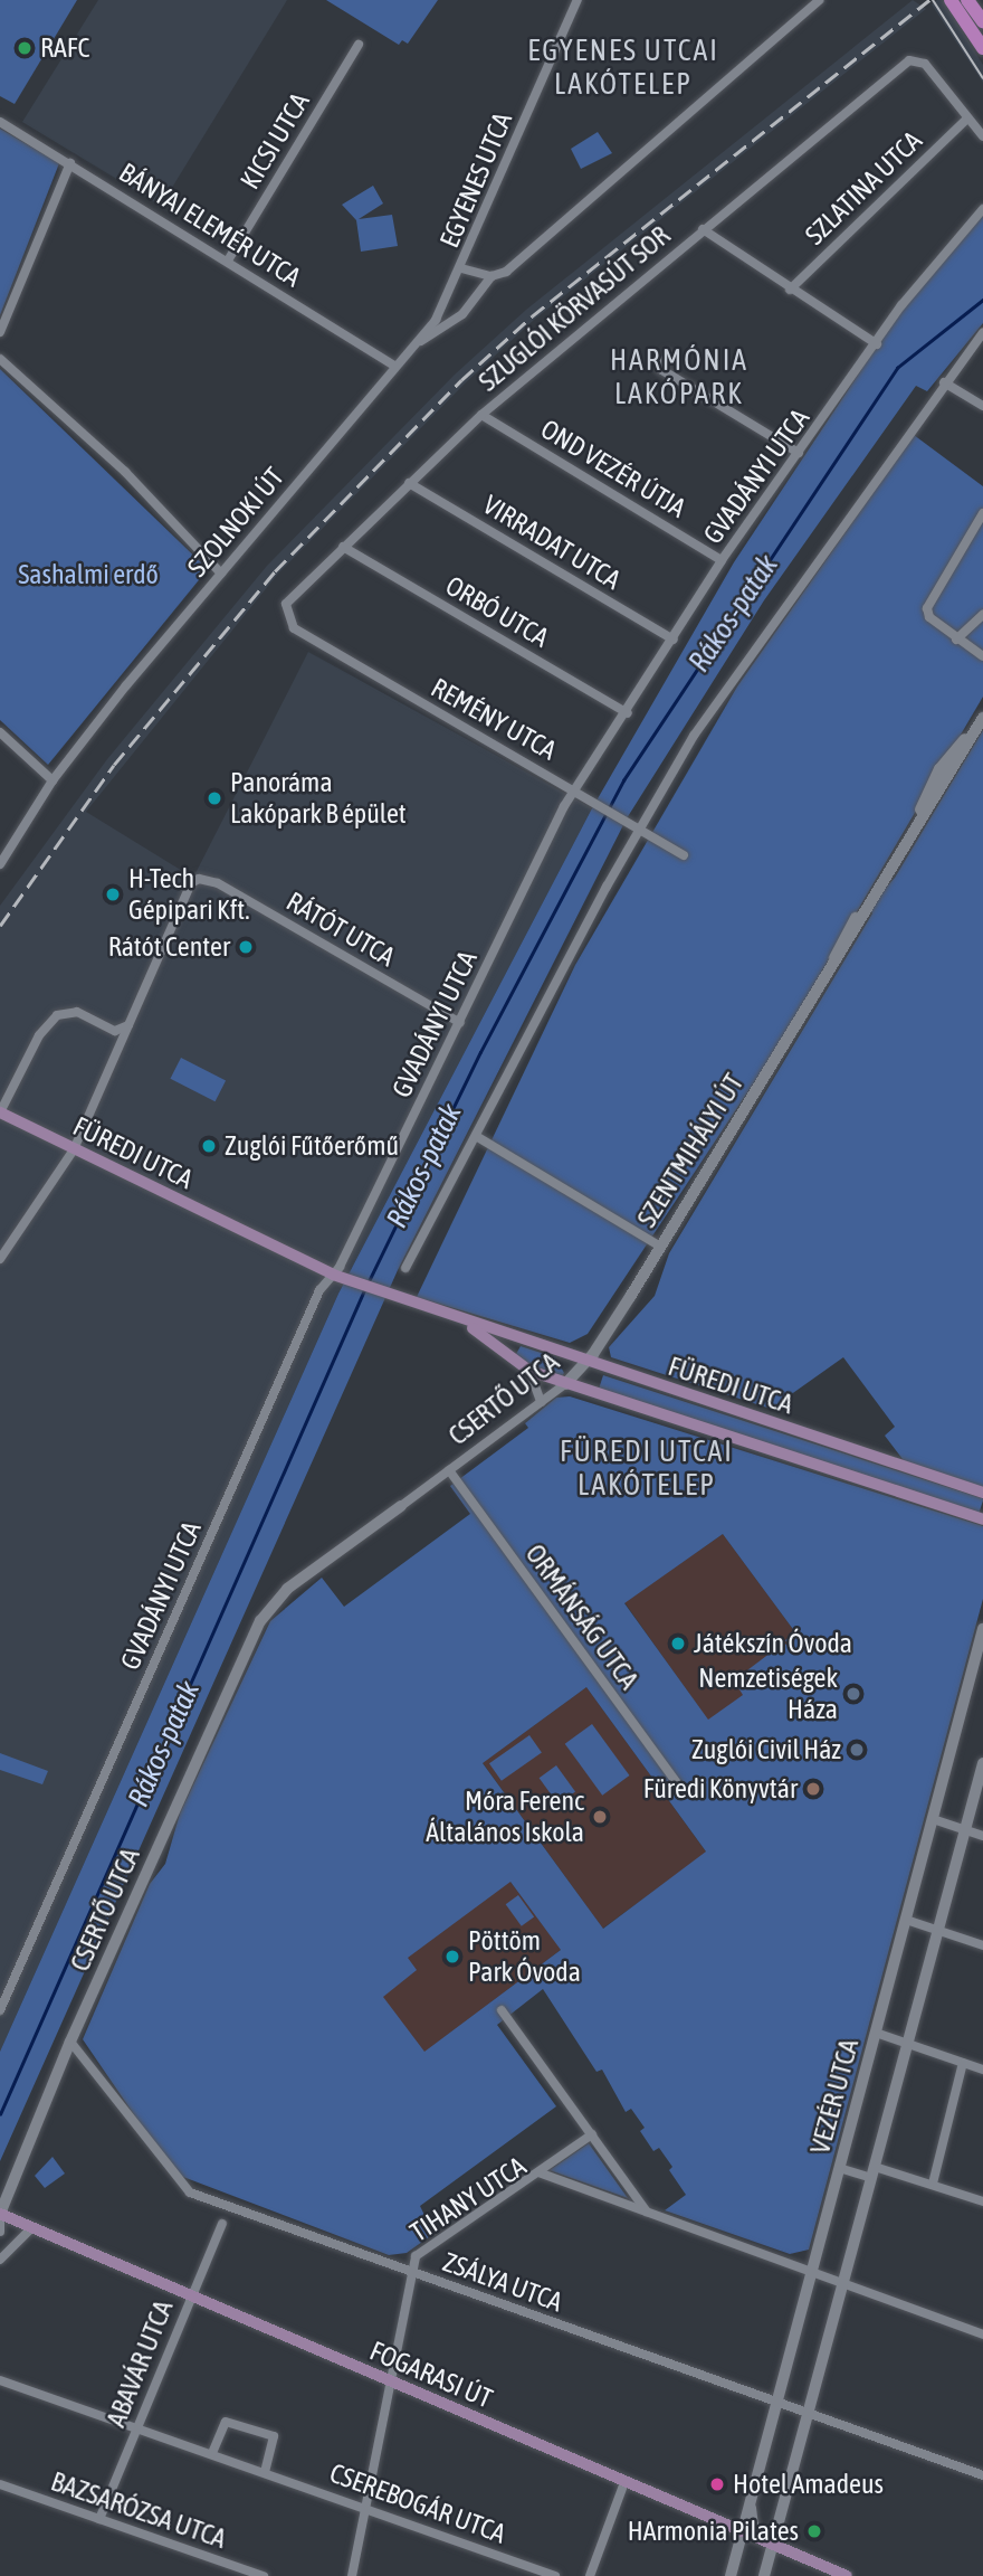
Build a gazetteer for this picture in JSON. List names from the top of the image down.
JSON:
{
  "streets": {
    "main road": ["FÜREDI UTCA", "FOGARASI ÚT"],
    "street": [
      "KICSI UTCA",
      "EGYENES UTCA",
      "SZLATINA UTCA",
      "BÁNYAI ELEMÉR UTCA",
      "SZUGLÓI KÖRVASÚT SOR",
      "OND VEZÉR ÚTJA",
      "GVADÁNYI UTCA",
      "SZOLNOKI ÚT",
      "VIRRADAT UTCA",
      "ORBÓ UTCA",
      "REMÉNY UTCA",
      "RÁTÓT UTCA",
      "SZENTMIHÁLYI ÚT",
      "CSERTŐ UTCA",
      "ORMÁNSÁG UTCA",
      "VEZÉR UTCA",
      "TIHANY UTCA",
      "ZSÁLYA UTCA",
      "ABAVÁR UTCA",
      "CSEREBOGÁR UTCA",
      "BAZSARÓZSA UTCA"
    ]
  },
  "crossings": [
    ["KICSI UTCA", "BÁNYAI ELEMÉR UTCA"],
    ["EGYENES UTCA", "BÁNYAI ELEMÉR UTCA"],
    ["EGYENES UTCA", "SZOLNOKI ÚT"],
    ["SZLATINA UTCA", "SZUGLÓI KÖRVASÚT SOR"],
    ["BÁNYAI ELEMÉR UTCA", "SZOLNOKI ÚT"],
    ["SZUGLÓI KÖRVASÚT SOR", "OND VEZÉR ÚTJA"],
    ["SZUGLÓI KÖRVASÚT SOR", "VIRRADAT UTCA"],
    ["SZUGLÓI KÖRVASÚT SOR", "ORBÓ UTCA"],
    ["SZUGLÓI KÖRVASÚT SOR", "REMÉNY UTCA"],
    ["OND VEZÉR ÚTJA", "GVADÁNYI UTCA"],
    ["GVADÁNYI UTCA", "VIRRADAT UTCA"],
    ["GVADÁNYI UTCA", "ORBÓ UTCA"],
    ["GVADÁNYI UTCA", "REMÉNY UTCA"],
    ["GVADÁNYI UTCA", "RÁTÓT UTCA"],
    ["GVADÁNYI UTCA", "FÜREDI UTCA"],
    ["SZENTMIHÁLYI ÚT", "FÜREDI UTCA"],
    ["SZENTMIHÁLYI ÚT", "CSERTŐ UTCA"],
    ["FÜREDI UTCA", "CSERTŐ UTCA"],
    ["CSERTŐ UTCA", "ORMÁNSÁG UTCA"],
    ["CSERTŐ UTCA", "ZSÁLYA UTCA"],
    ["CSERTŐ UTCA", "FOGARASI ÚT"],
    ["VEZÉR UTCA", "TIHANY UTCA"],
    ["VEZÉR UTCA", "ZSÁLYA UTCA"],
    ["VEZÉR UTCA", "FOGARASI ÚT"],
    ["TIHANY UTCA", "ZSÁLYA UTCA"],
    ["ABAVÁR UTCA", "FOGARASI ÚT"],
    ["ABAVÁR UTCA", "CSEREBOGÁR UTCA"],
    ["ABAVÁR UTCA", "BAZSARÓZSA UTCA"]
  ],
  "districts": ["EGYENES UTCAI LAKÓTELEP", "HARMÓNIA LAKÓPARK", "FÜREDI UTCAI LAKÓTELEP"],
  "water": ["Rákos-patak"],
  "parks": ["Sashalmi erdő"],
  "places": [
    "RAFC",
    "Panoráma Lakópark B épület",
    "H-Tech Gépipari Kft.",
    "Rátót Center",
    "Zuglói Fűtőerőmű",
    "Játékszín Óvoda",
    "Nemzetiségek Háza",
    "Zuglói Civil Ház",
    "Füredi Könyvtár",
    "Móra Ferenc Általános Iskola",
    "Pöttöm Park Óvoda",
    "Hotel Amadeus",
    "HArmonia Pilates"
  ]
}
